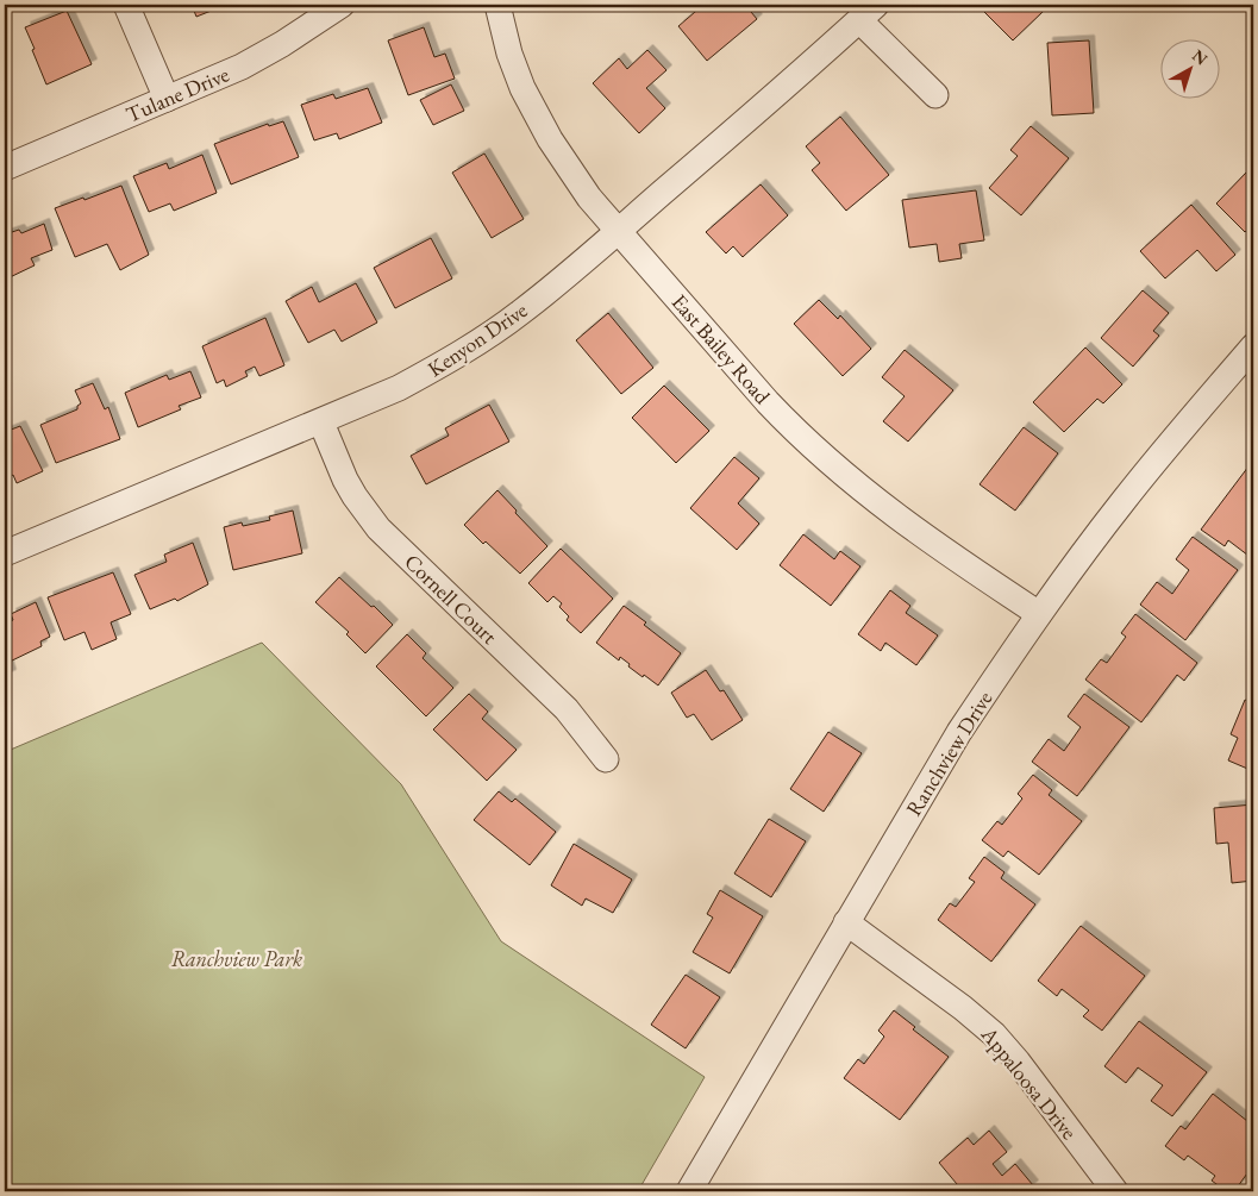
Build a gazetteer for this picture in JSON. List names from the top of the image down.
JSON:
{
  "streets": {
    "street": [
      "Tulane Drive",
      "Kenyon Drive",
      "East Bailey Road",
      "Cornell Court",
      "Ranchview Drive",
      "Appaloosa Drive"
    ]
  },
  "crossings": [
    ["Kenyon Drive", "East Bailey Road"],
    ["Kenyon Drive", "Cornell Court"],
    ["East Bailey Road", "Ranchview Drive"],
    ["Ranchview Drive", "Appaloosa Drive"]
  ],
  "parks": ["Ranchview Park"],
  "north": "top right"
}
